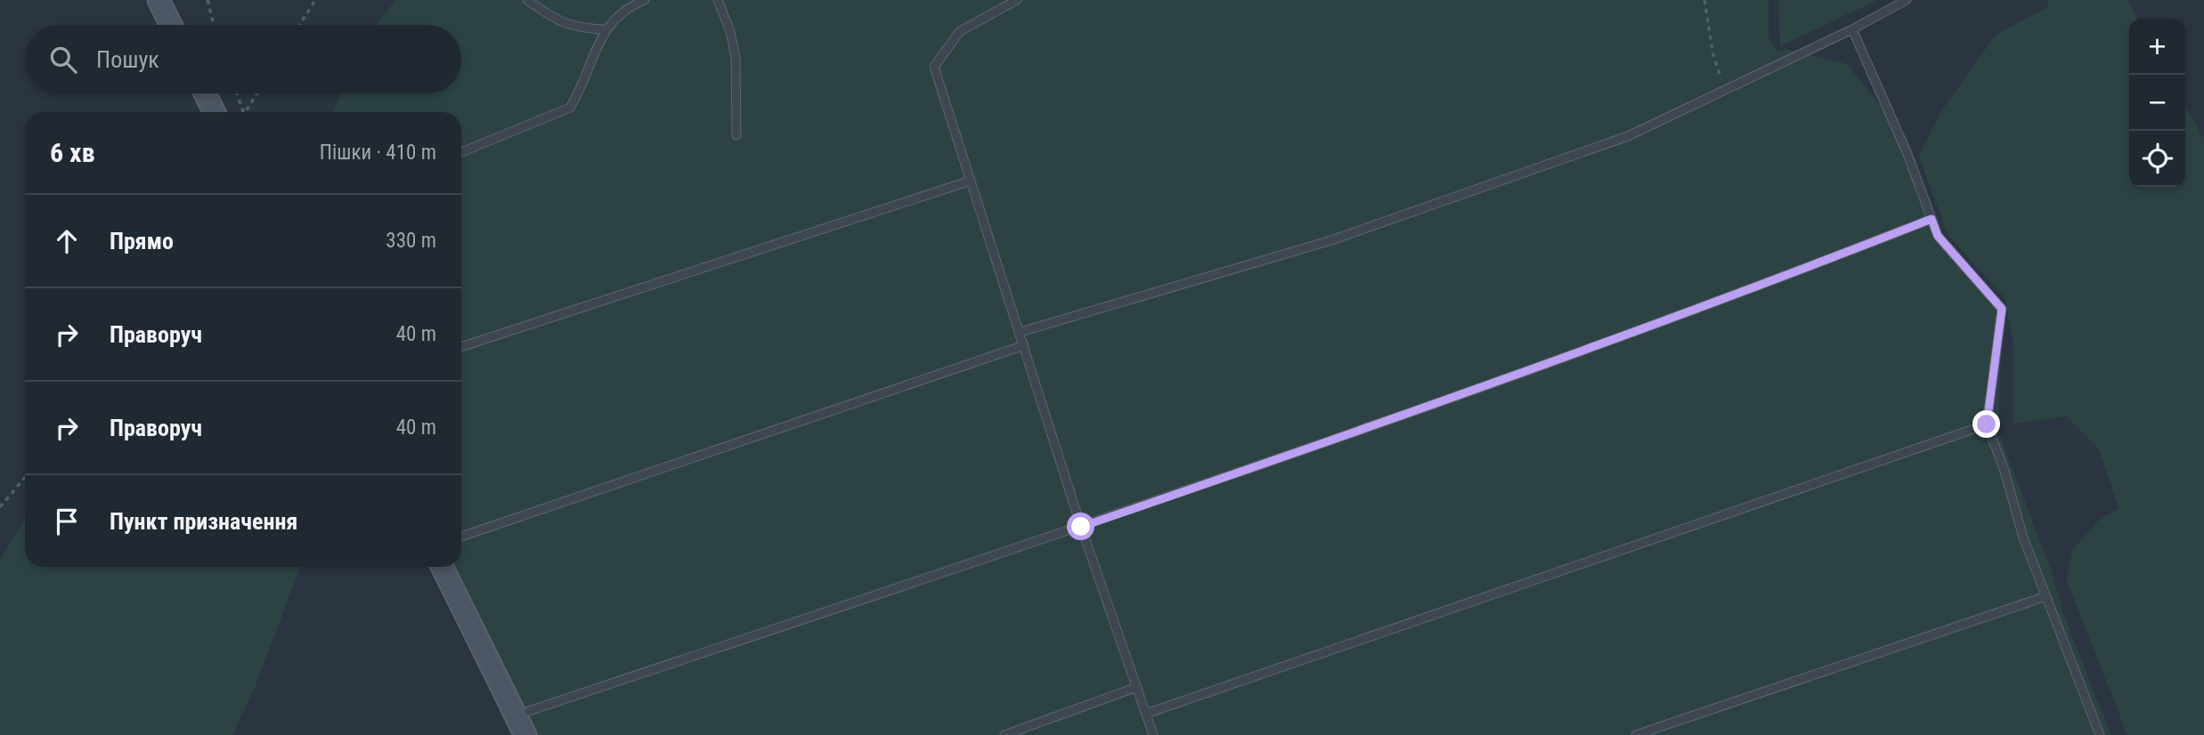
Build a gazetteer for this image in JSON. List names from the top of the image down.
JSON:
{
  "page": {
    "map_buttons": ["+", "−"],
    "search": "Пошук",
    "heading": ["6 хв", "Пішки · 410 m"],
    "list": [
      ["Прямо", "330 m"],
      ["Праворуч", "40 m"],
      ["Праворуч", "40 m"],
      "Пункт призначення"
    ]
  }
}
